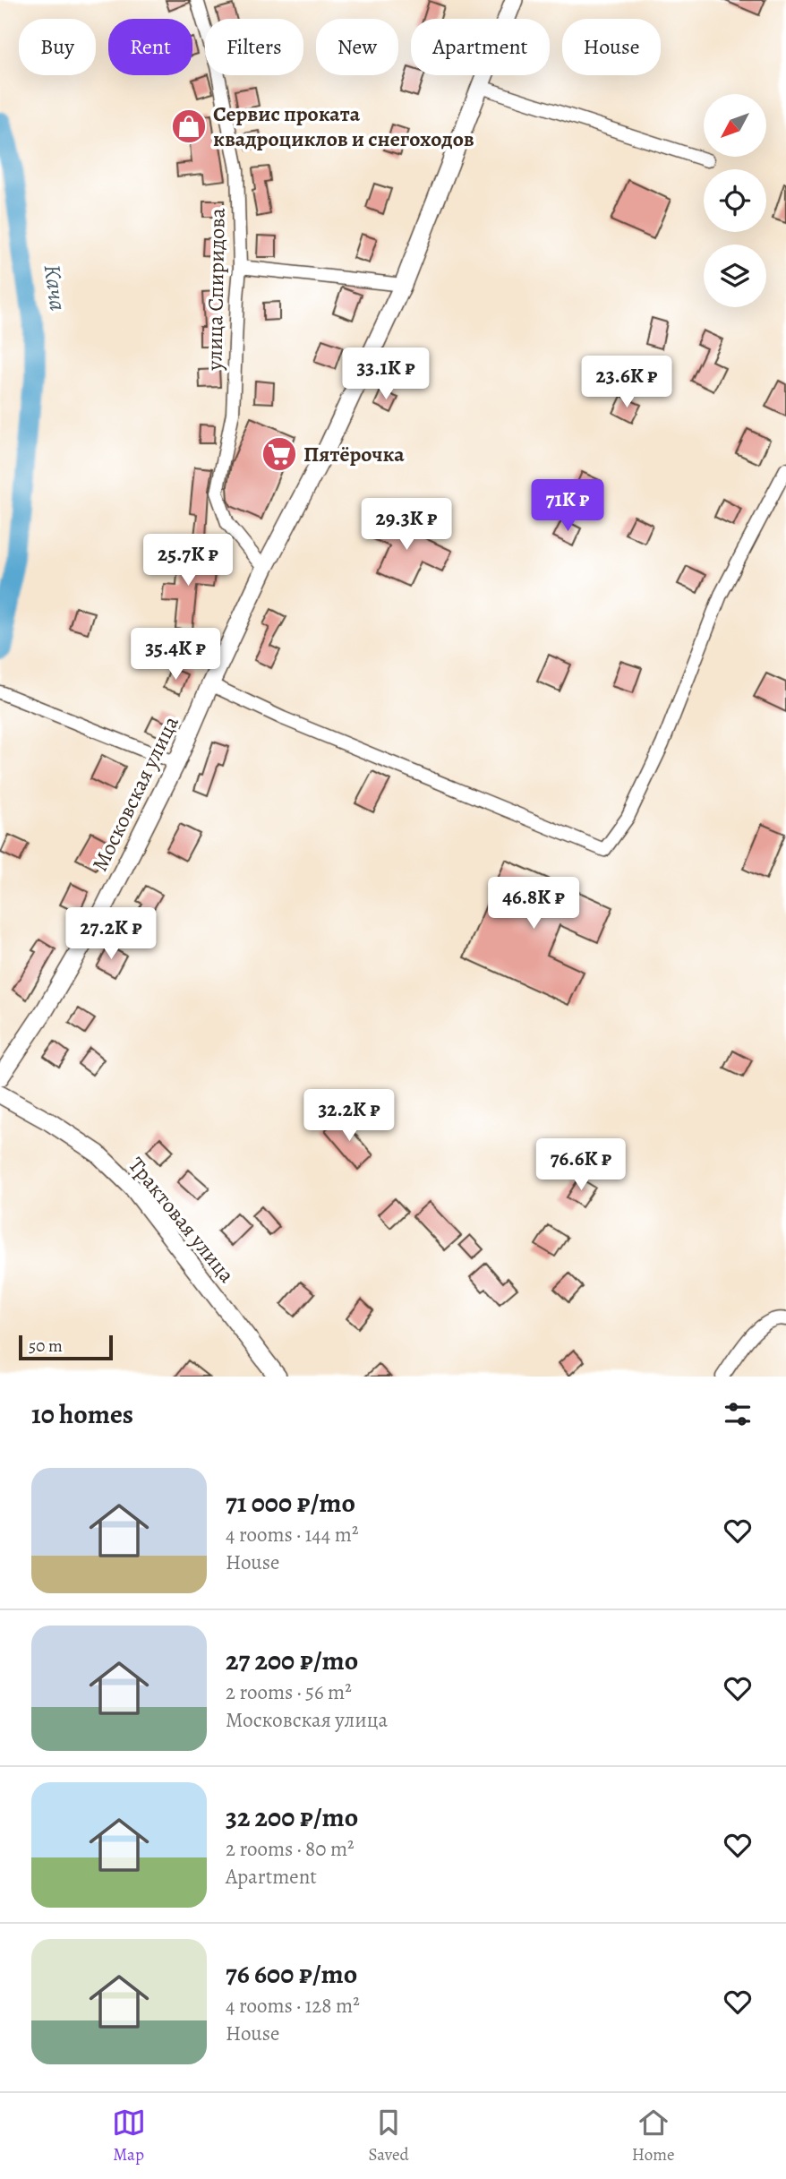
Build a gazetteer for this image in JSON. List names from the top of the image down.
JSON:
{
  "streets": {
    "street": ["улица Спиридова", "Московская улица", "Трактовая улица"]
  },
  "crossings": [
    ["улица Спиридова", "Московская улица"]
  ],
  "water": ["Кача"],
  "places": {
    "shop": ["Сервис проката квадроциклов и снегоходов"],
    "supermarket": ["Пятёрочка"]
  },
  "scale_bar": "50 m",
  "north": "bottom left",
  "page": {
    "chip": [
      "Buy",
      "Rent",
      "Filters",
      "New",
      "Apartment",
      "House"
    ],
    "price": [
      "33.1K ₽",
      "23.6K ₽",
      "71K ₽",
      "29.3K ₽",
      "25.7K ₽",
      "35.4K ₽",
      "46.8K ₽",
      "27.2K ₽",
      "32.2K ₽",
      "76.6K ₽"
    ],
    "scale": "50 m",
    "heading": "10 homes",
    "list": [
      {
        "name": "71 000 ₽/mo",
        "note": "4 rooms · 144 m² · House"
      },
      {
        "name": "27 200 ₽/mo",
        "note": "2 rooms · 56 m² · Московская улица"
      },
      {
        "name": "32 200 ₽/mo",
        "note": "2 rooms · 80 m² · Apartment"
      },
      {
        "name": "76 600 ₽/mo",
        "note": "4 rooms · 128 m² · House"
      }
    ],
    "tabs": ["Map", "Saved", "Home"]
  }
}
